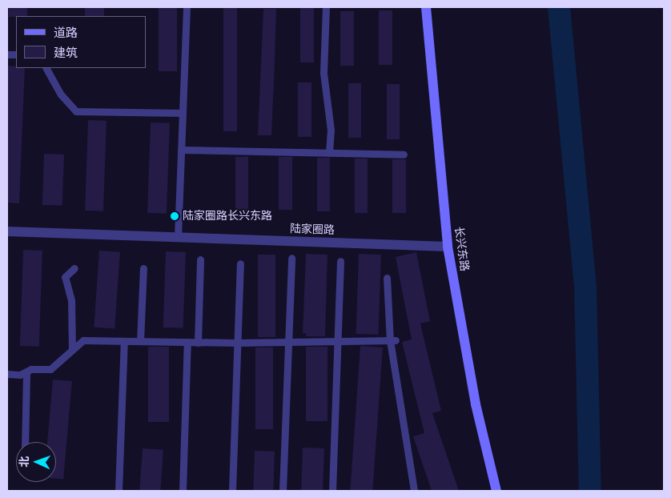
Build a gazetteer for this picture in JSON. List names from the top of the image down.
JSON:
{
  "streets": {
    "main road": ["长兴东路"],
    "street": ["陆家圈路"]
  },
  "crossings": [
    ["陆家圈路", "长兴东路"]
  ],
  "places": ["陆家圈路长兴东路"],
  "legend": ["道路", "建筑"],
  "north": "left"
}
